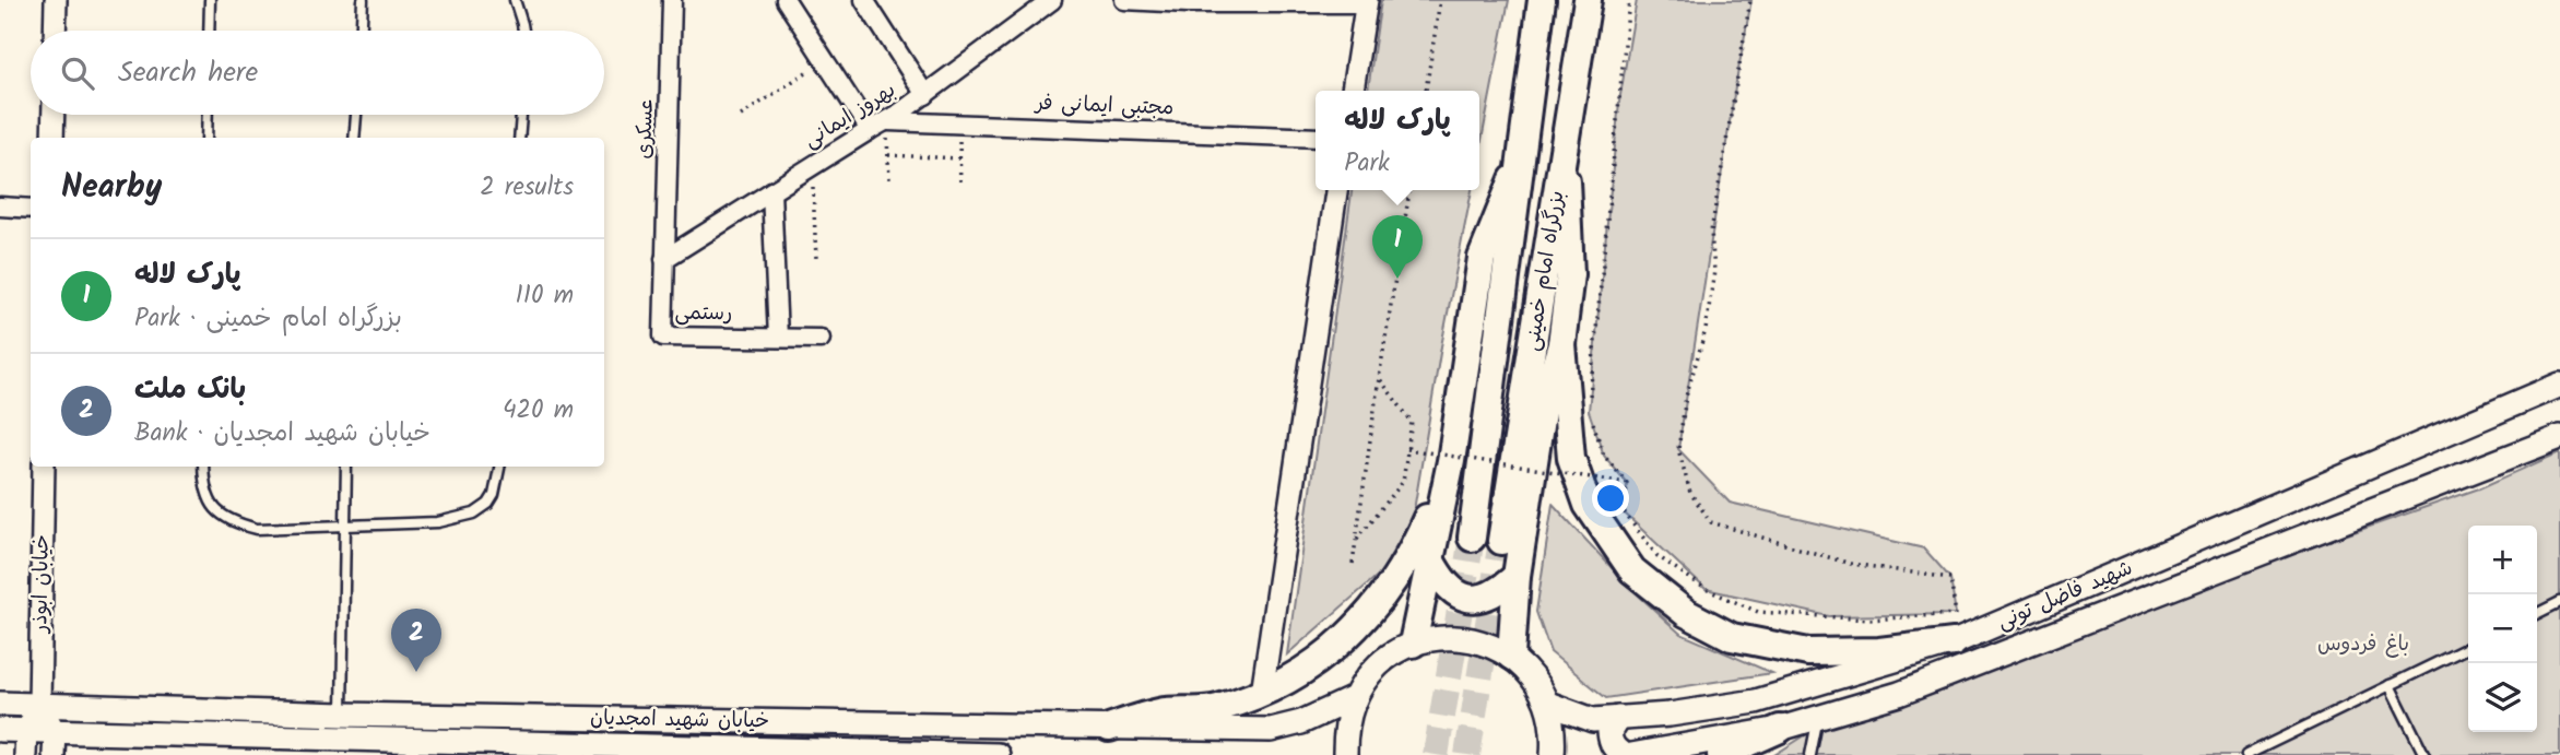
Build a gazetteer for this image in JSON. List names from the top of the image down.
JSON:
{
  "streets": {
    "main road": ["بزرگراه امام خمینی", "شهید فاضل تونی", "خیابان شهید امجدیان"],
    "street": [
      "مجتبی ایمانی فر",
      "بهروز ایمانی",
      "عسکری",
      "رستمی",
      "خیابان ابوذر"
    ]
  },
  "crossings": [
    ["مجتبی ایمانی فر", "بهروز ایمانی"],
    ["بهروز ایمانی", "عسکری"],
    ["بهروز ایمانی", "رستمی"],
    ["عسکری", "رستمی"],
    ["خیابان ابوذر", "خیابان شهید امجدیان"]
  ],
  "parks": ["باغ فردوس"],
  "page": {
    "search": "Search here",
    "popup": ["پارک لاله", "Park"],
    "heading": ["Nearby", "2 results"],
    "pins": ["1", "2"],
    "list": [
      {
        "mark": "1",
        "name": "پارک لاله",
        "note": "Park · بزرگراه امام خمینی",
        "value": "110 m"
      },
      {
        "mark": "2",
        "name": "بانک ملت",
        "note": "Bank · خیابان شهید امجدیان",
        "value": "420 m"
      }
    ],
    "map_buttons": ["+", "−"]
  }
}
